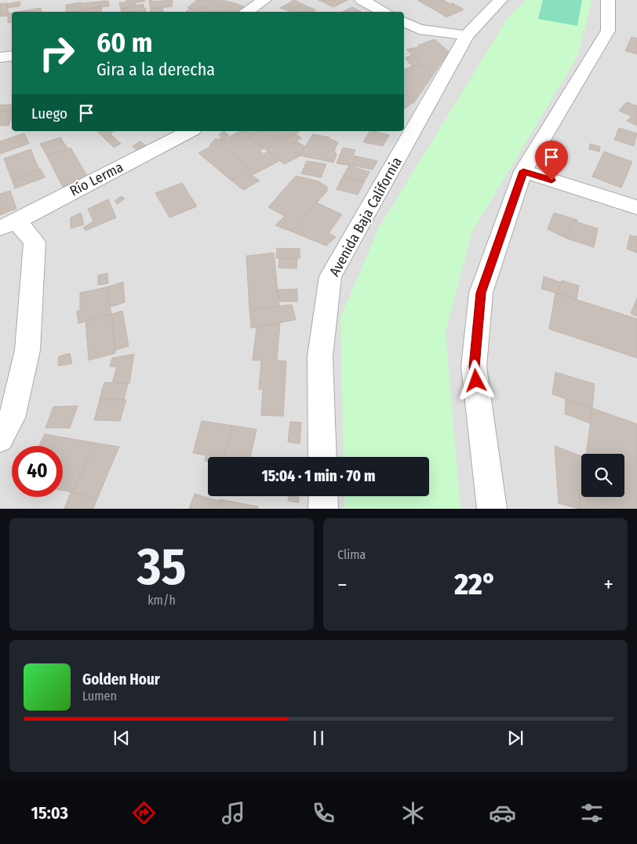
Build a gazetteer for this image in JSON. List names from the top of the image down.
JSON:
{
  "streets": {
    "street": ["Río Lerma", "Avenida Baja California"]
  },
  "page": {
    "turn": ["60 m", "Gira a la derecha"],
    "then": "Luego",
    "limit": "40",
    "trip": "15:04 · 1 min · 70 m",
    "tile": [
      ["35", "km/h"],
      "Clima"
    ],
    "heat": ["−", "22°", "+"],
    "song": ["Golden Hour", "Lumen"],
    "tabs": "15:03"
  }
}
